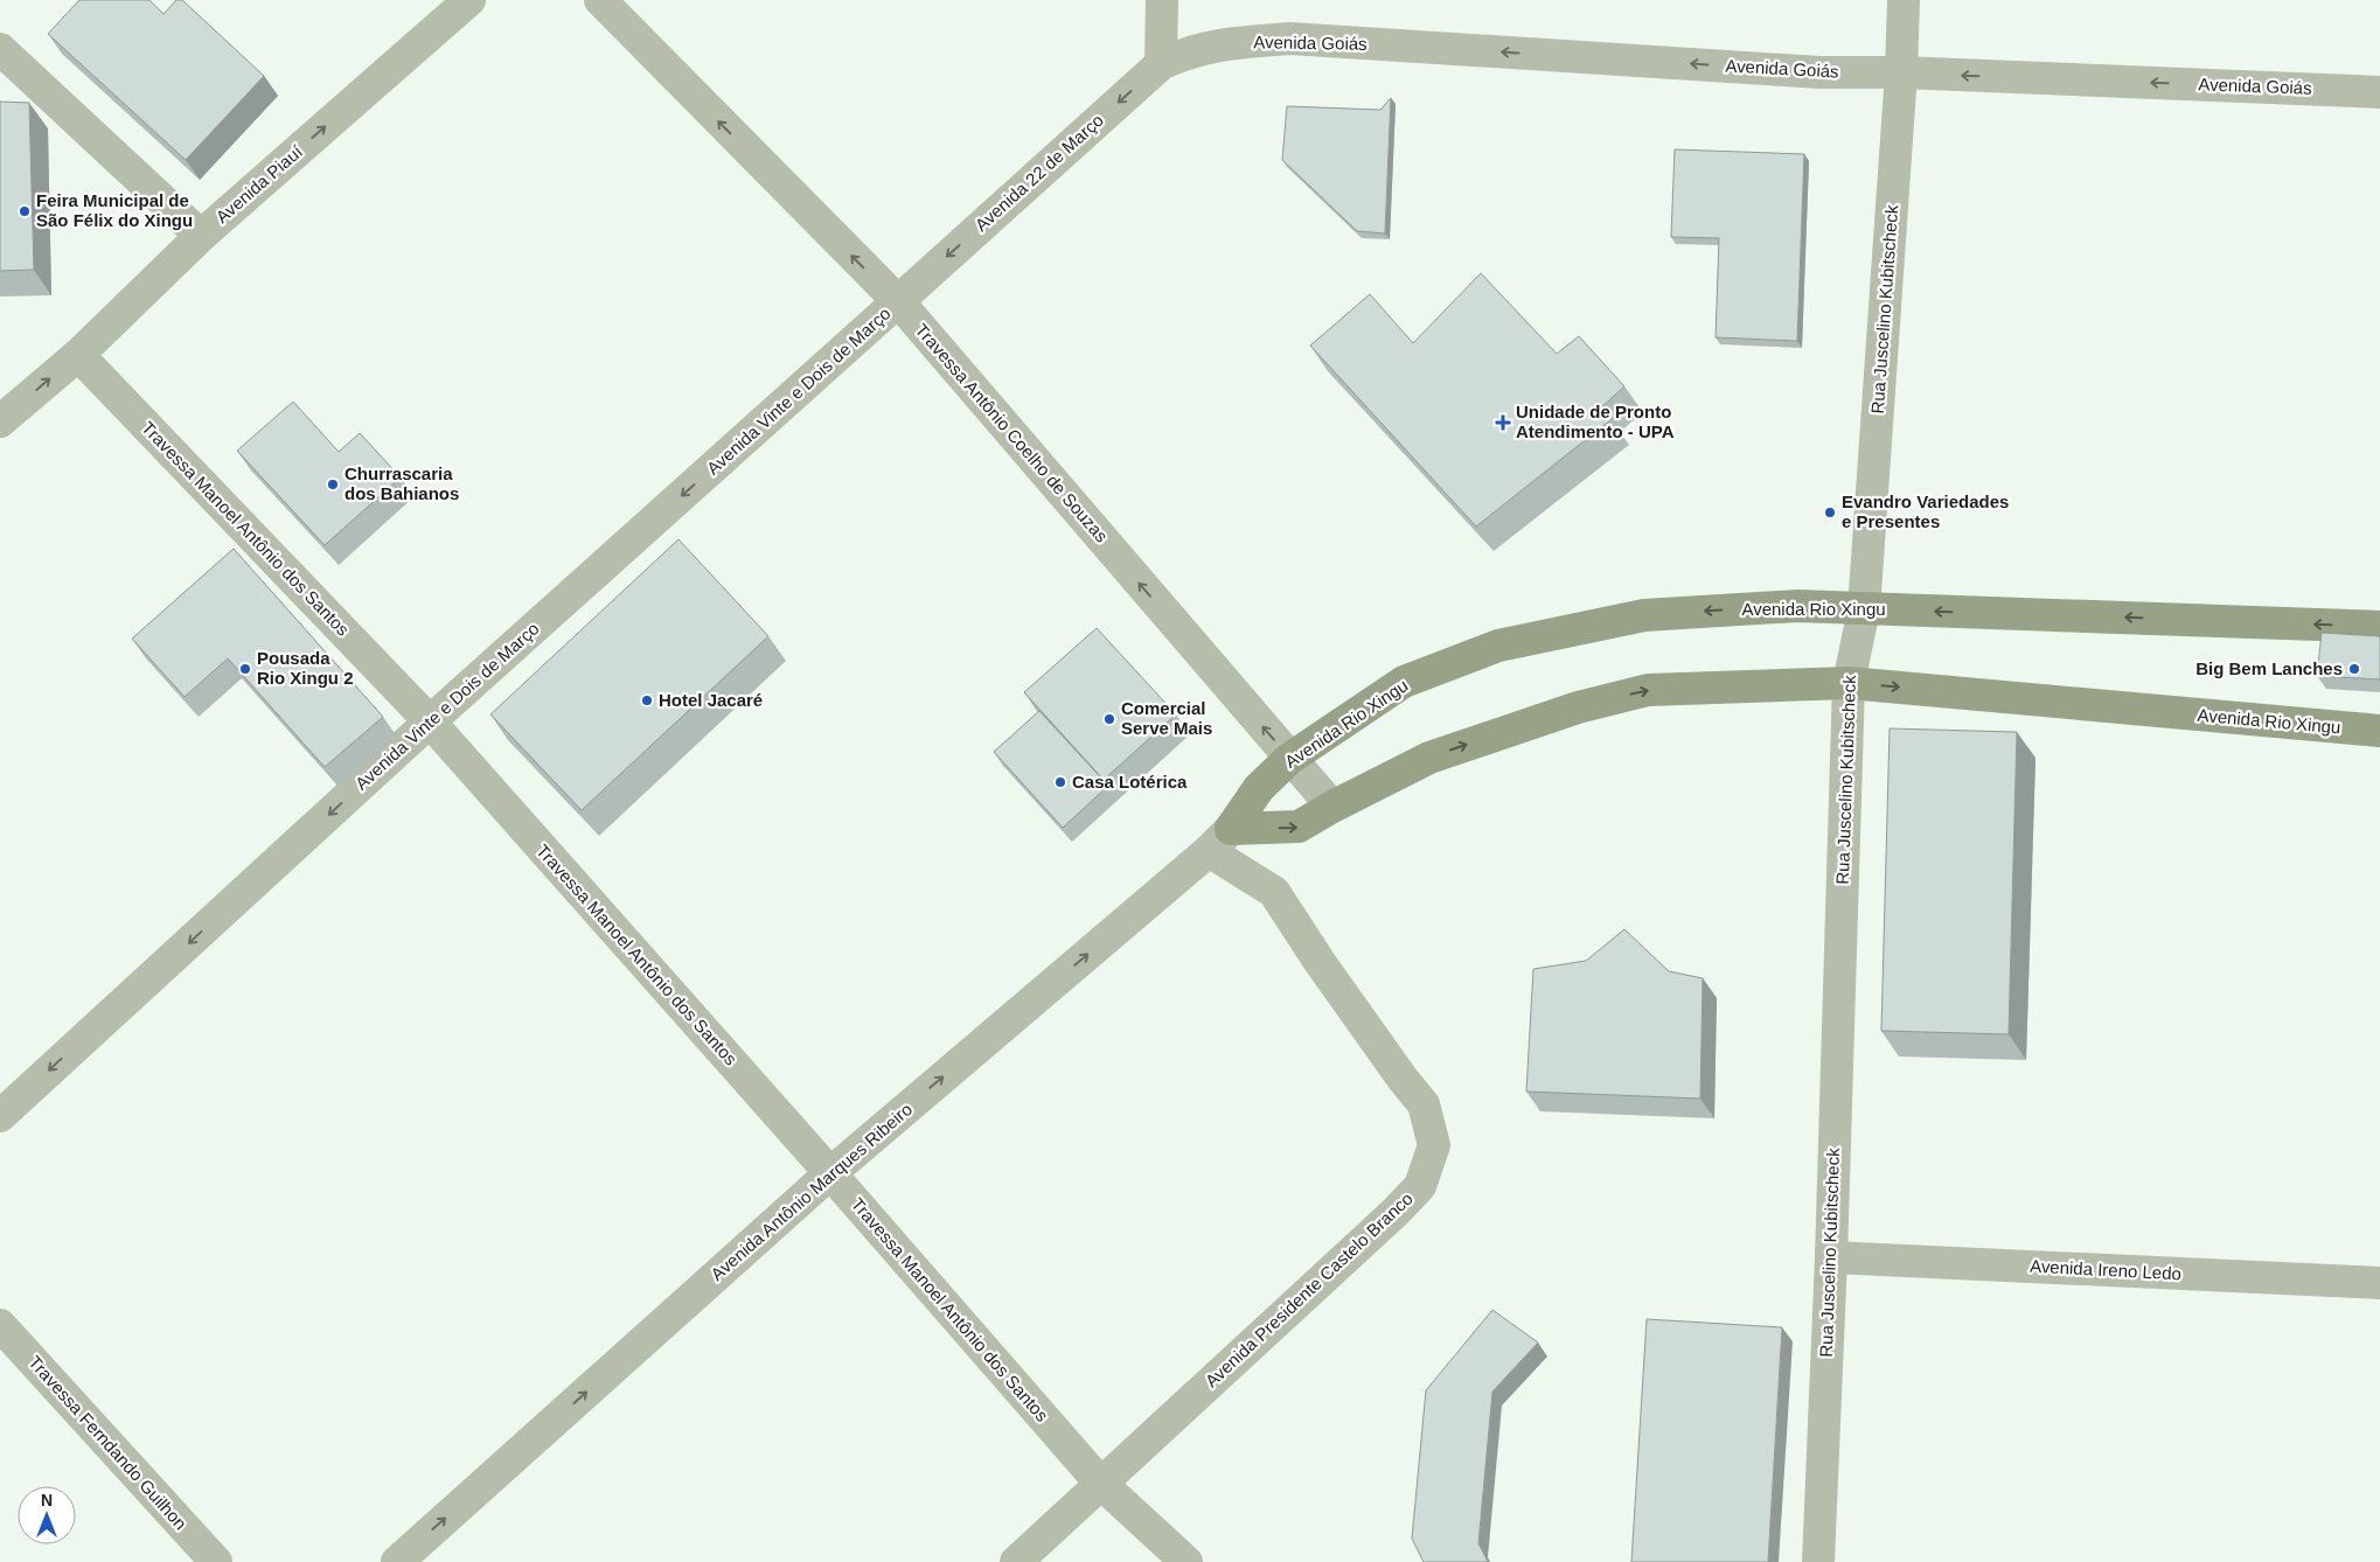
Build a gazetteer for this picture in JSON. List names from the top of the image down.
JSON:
{
  "streets": {
    "main road": ["Avenida Rio Xingu"],
    "street": [
      "Avenida Goiás",
      "Avenida 22 de Março",
      "Avenida Piauí",
      "Rua Juscelino Kubitscheck",
      "Avenida Vinte e Dois de Março",
      "Travessa Antônio Coelho de Souzas",
      "Travessa Manoel Antônio dos Santos",
      "Avenida Antônio Marques Ribeiro",
      "Avenida Ireno Ledo",
      "Avenida Presidente Castelo Branco",
      "Travessa Ferndando Guilhon"
    ]
  },
  "crossings": [
    ["Avenida Goiás", "Avenida 22 de Março"],
    ["Avenida Goiás", "Rua Juscelino Kubitscheck"],
    ["Avenida 22 de Março", "Avenida Vinte e Dois de Março"],
    ["Avenida 22 de Março", "Travessa Antônio Coelho de Souzas"],
    ["Avenida Piauí", "Travessa Manoel Antônio dos Santos"],
    ["Rua Juscelino Kubitscheck", "Avenida Rio Xingu"],
    ["Rua Juscelino Kubitscheck", "Avenida Ireno Ledo"],
    ["Avenida Vinte e Dois de Março", "Travessa Antônio Coelho de Souzas"],
    ["Avenida Vinte e Dois de Março", "Travessa Manoel Antônio dos Santos"],
    ["Travessa Antônio Coelho de Souzas", "Avenida Rio Xingu"],
    ["Travessa Manoel Antônio dos Santos", "Avenida Antônio Marques Ribeiro"],
    ["Travessa Manoel Antônio dos Santos", "Avenida Presidente Castelo Branco"],
    ["Avenida Rio Xingu", "Avenida Antônio Marques Ribeiro"],
    ["Avenida Antônio Marques Ribeiro", "Avenida Presidente Castelo Branco"]
  ],
  "one_way": [
    "Avenida Goiás",
    "Avenida 22 de Março",
    "Avenida Piauí",
    "Avenida Vinte e Dois de Março",
    "Travessa Antônio Coelho de Souzas",
    "Avenida Antônio Marques Ribeiro"
  ],
  "places": {
    "other": [
      "Feira Municipal de São Félix do Xingu",
      "Churrascaria dos Bahianos",
      "Evandro Variedades e Presentes",
      "Pousada Rio Xingu 2",
      "Big Bem Lanches",
      "Hotel Jacaré",
      "Comercial Serve Mais",
      "Casa Lotérica"
    ],
    "health": ["Unidade de Pronto Atendimento - UPA"]
  },
  "north": "top"
}
